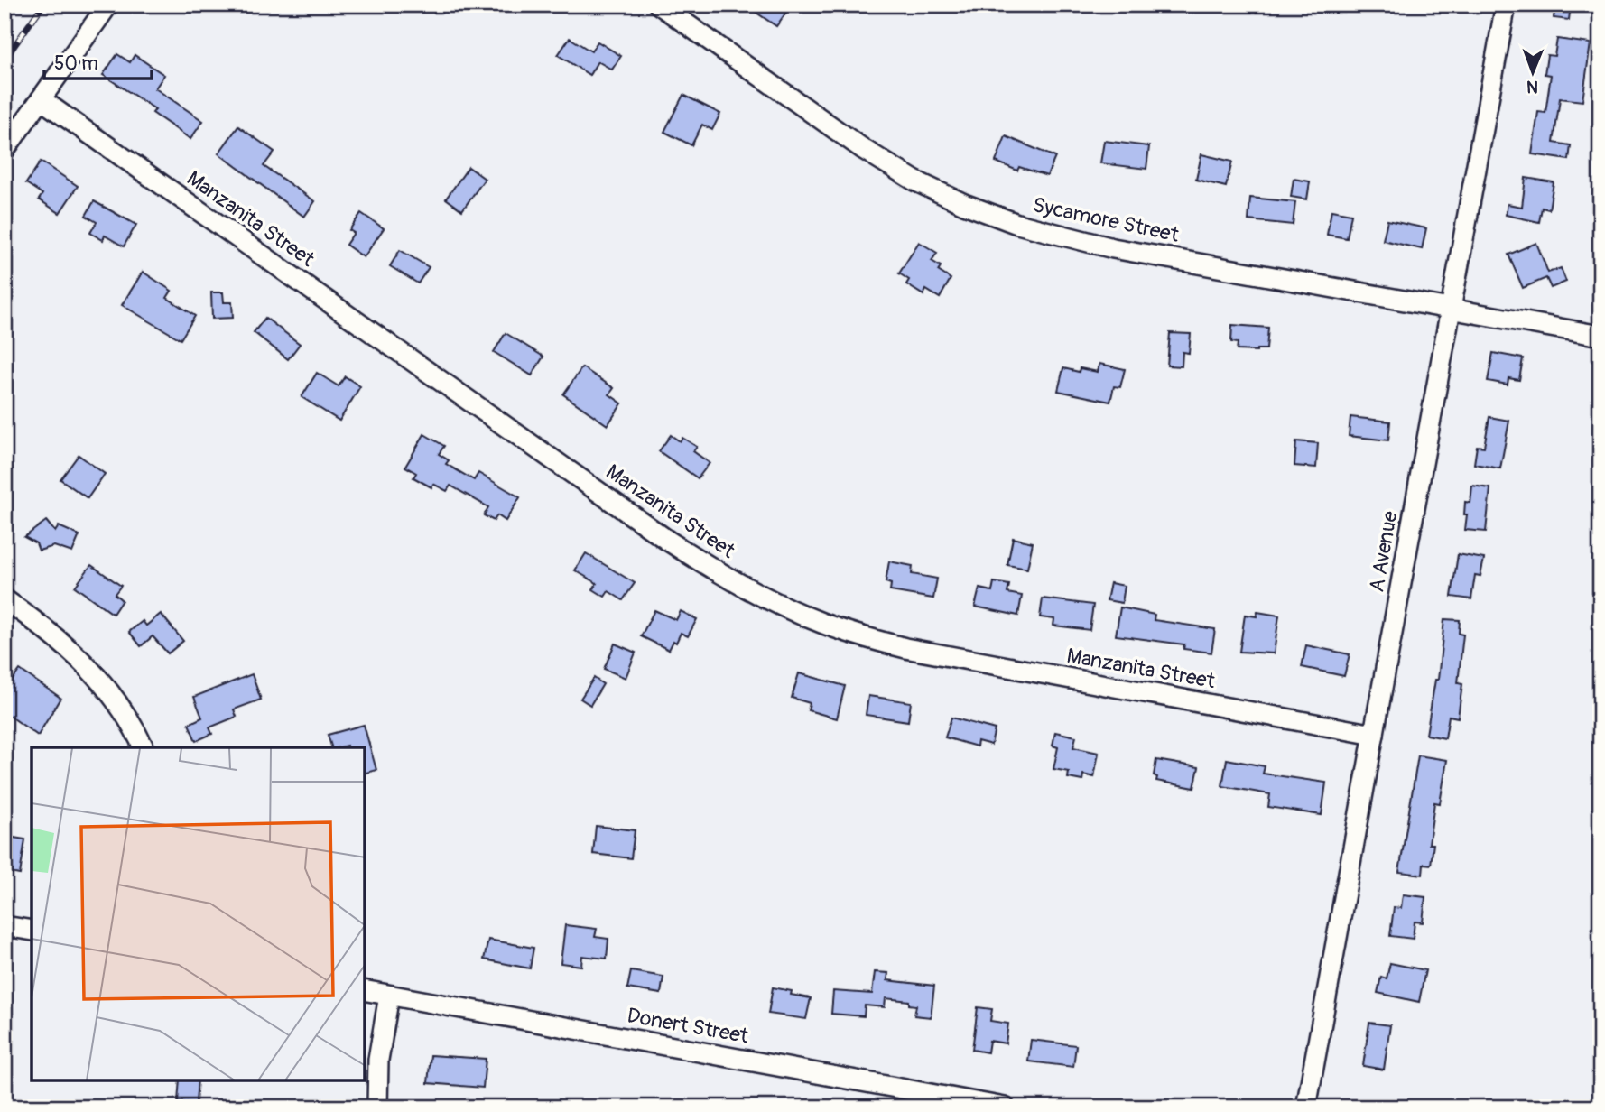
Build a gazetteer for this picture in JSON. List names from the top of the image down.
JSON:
{
  "streets": {
    "street": [
      "Manzanita Street",
      "Sycamore Street",
      "A Avenue",
      "Donert Street"
    ]
  },
  "crossings": [
    ["Manzanita Street", "A Avenue"],
    ["Sycamore Street", "A Avenue"]
  ],
  "scale_bar": "50 m",
  "north": "bottom"
}
